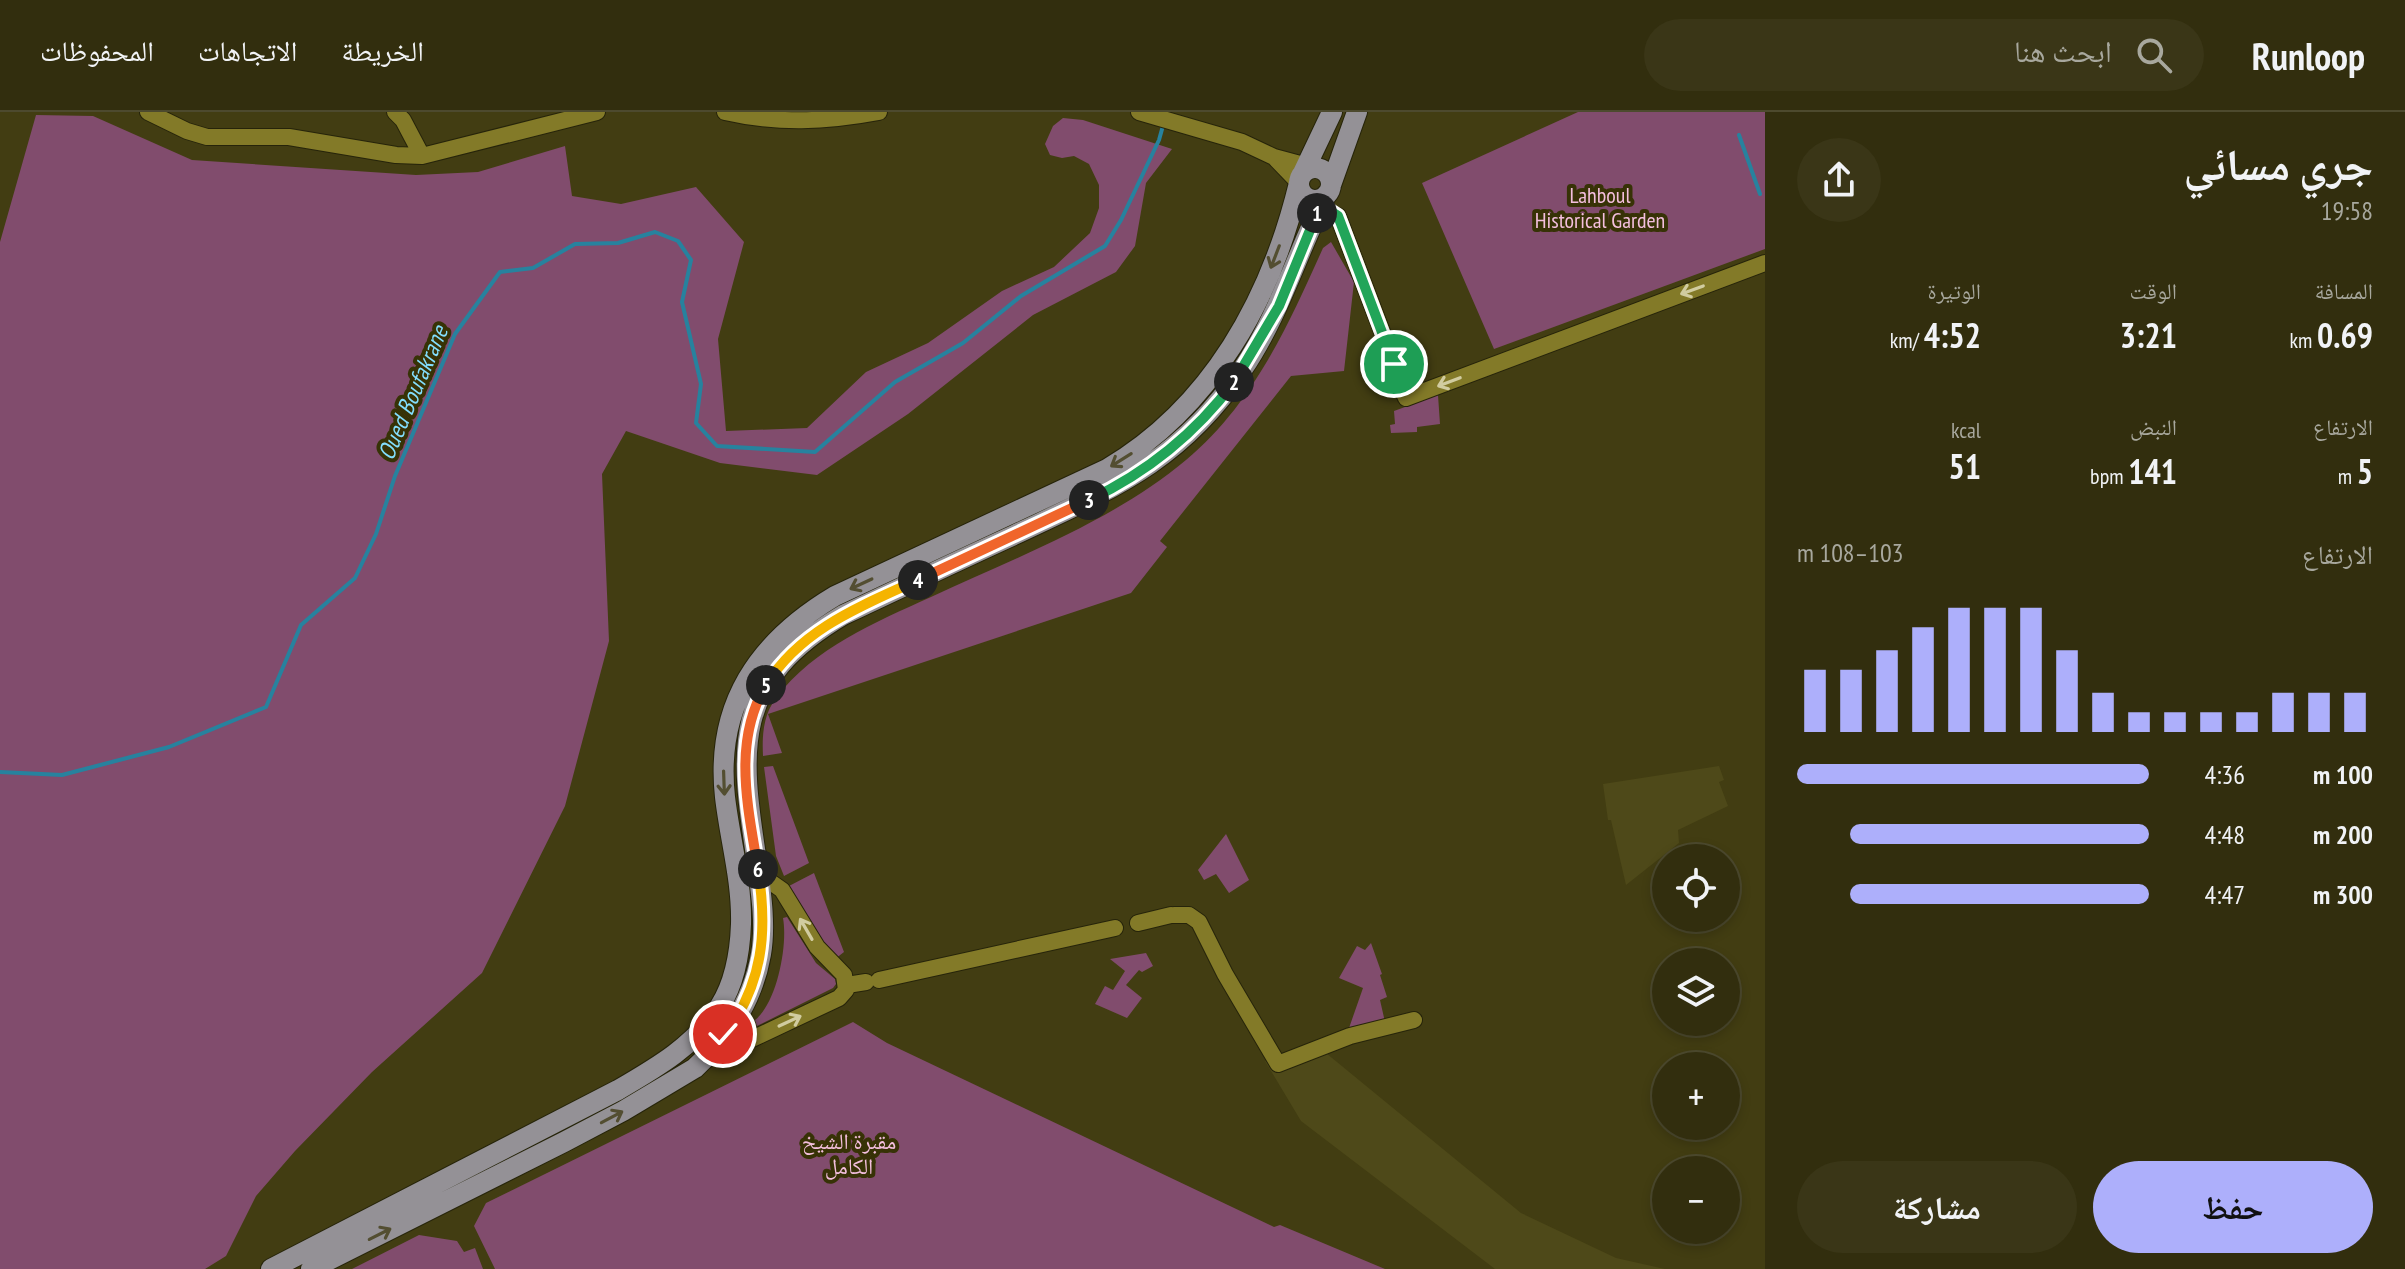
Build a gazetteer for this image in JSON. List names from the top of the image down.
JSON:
{
  "water": ["Oued Boufakrane"],
  "parks": ["Lahboul Historical Garden", "مقبرة الشيخ الكامل"],
  "page": {
    "header": "Runloop",
    "search": "ابحث هنا",
    "nav": ["الخريطة", "الاتجاهات", "المحفوظات"],
    "heading": ["جري مسائي", "19:58"],
    "pins": [
      "1",
      "2",
      "3",
      "4",
      "5",
      "6"
    ],
    "stats": [
      ["المسافة", "0.69 km"],
      ["الوقت", "3:21"],
      ["الوتيرة", "4:52 /km"],
      ["الارتفاع", "5 m"],
      ["النبض", "141 bpm"],
      ["kcal", "51"]
    ],
    "chart": ["الارتفاع", "103–108 m"],
    "list": [
      {
        "name": "100 m",
        "note": "4:36"
      },
      {
        "name": "200 m",
        "note": "4:48"
      },
      {
        "name": "300 m",
        "note": "4:47"
      }
    ],
    "map_buttons": ["+", "−"],
    "buttons": ["حفظ", "مشاركة"]
  }
}
